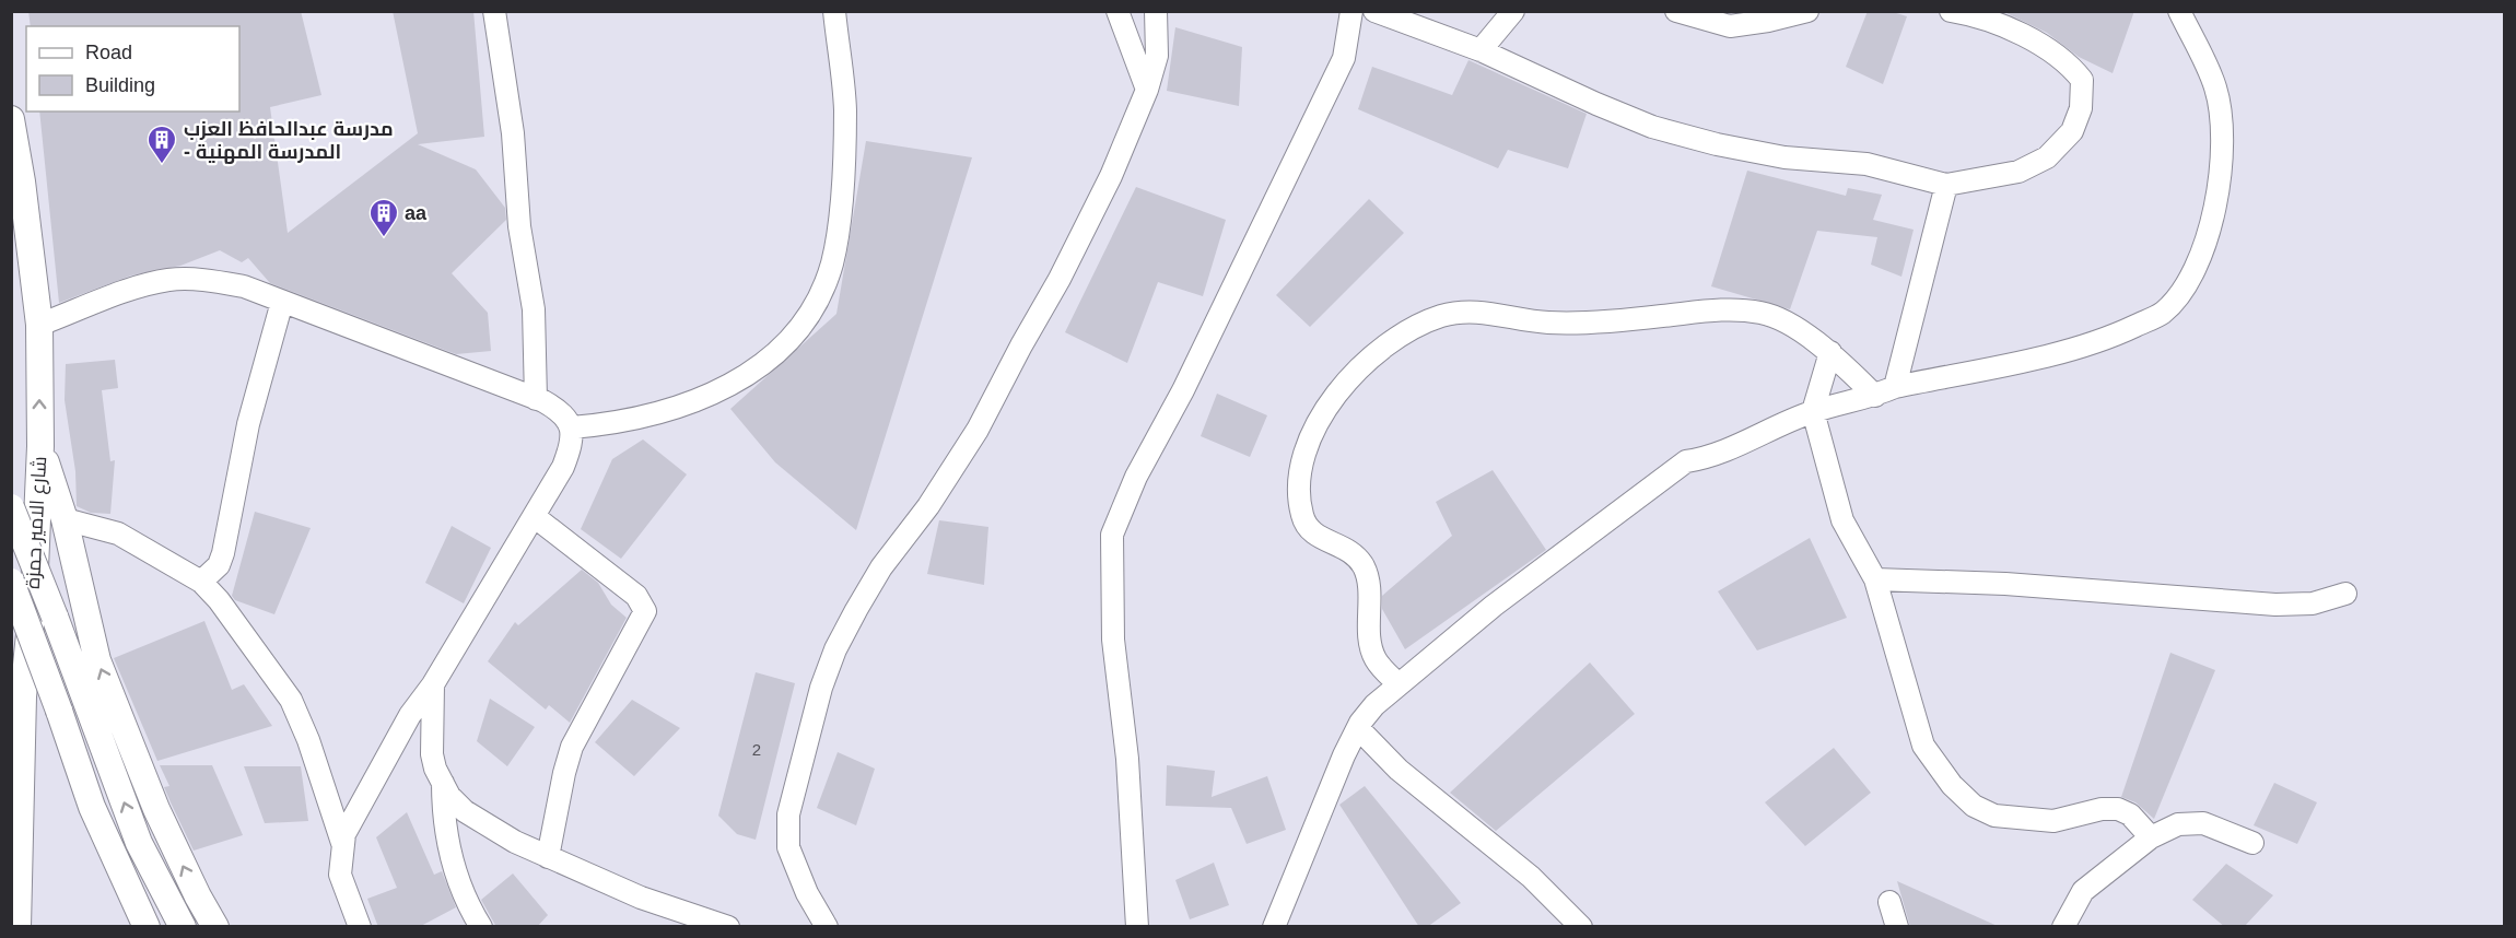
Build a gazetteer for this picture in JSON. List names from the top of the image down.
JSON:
{
  "streets": {
    "main road": ["شارع الامير حمزة"]
  },
  "places": {
    "building": ["مدرسة عبدالحافظ العزب - المدرسة المهنية", "aa"]
  },
  "house_numbers": ["2"],
  "legend": ["Road", "Building"]
}
